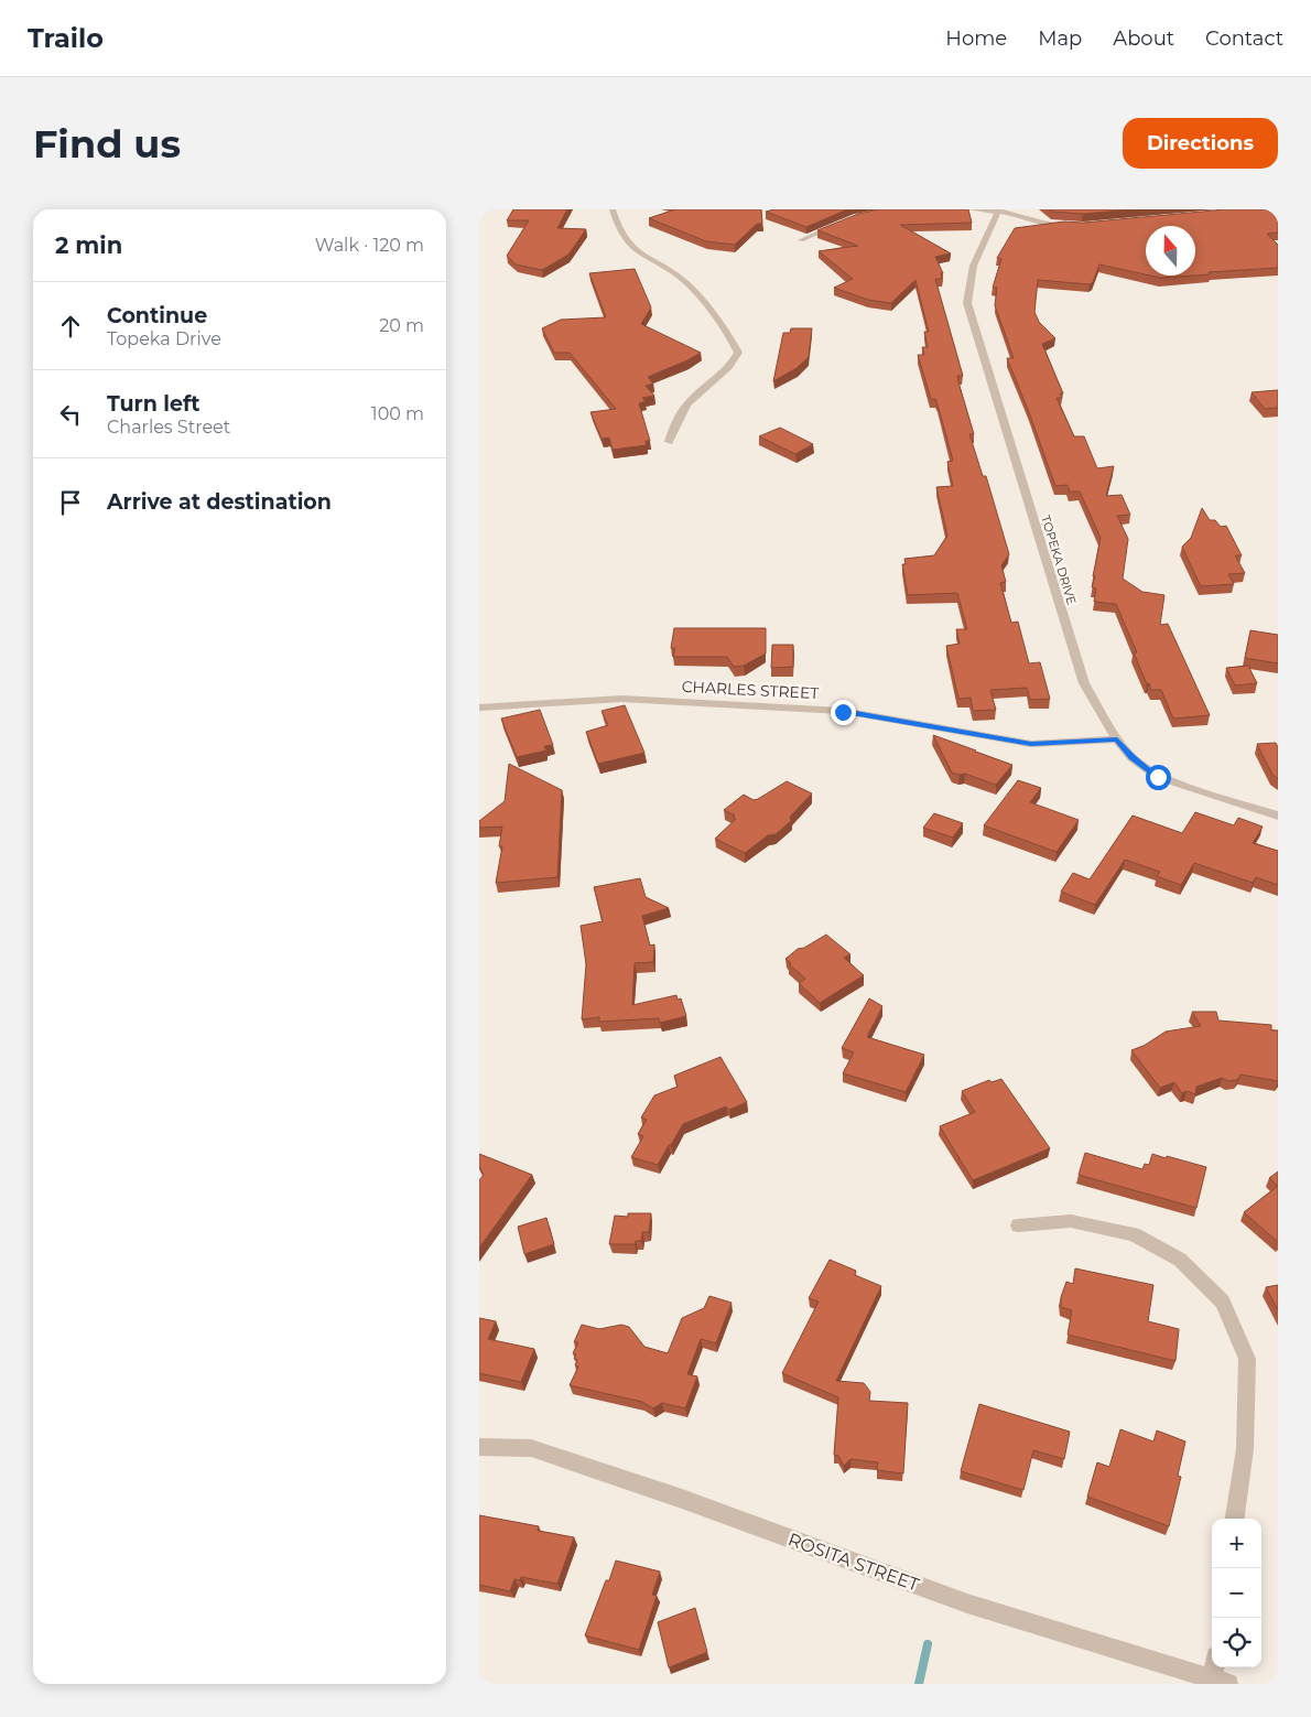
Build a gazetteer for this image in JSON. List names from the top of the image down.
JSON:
{
  "streets": {
    "street": ["TOPEKA DRIVE", "CHARLES STREET", "ROSITA STREET"]
  },
  "crossings": [
    ["TOPEKA DRIVE", "CHARLES STREET"]
  ],
  "north": "top",
  "page": {
    "header": "Trailo",
    "nav": [
      "Home",
      "Map",
      "About",
      "Contact"
    ],
    "buttons": "Directions",
    "title": "Find us",
    "heading": ["2 min", "Walk · 120 m"],
    "list": [
      ["Continue", "Topeka Drive", "20 m"],
      ["Turn left", "Charles Street", "100 m"],
      "Arrive at destination"
    ],
    "map_buttons": ["+", "−"]
  }
}
